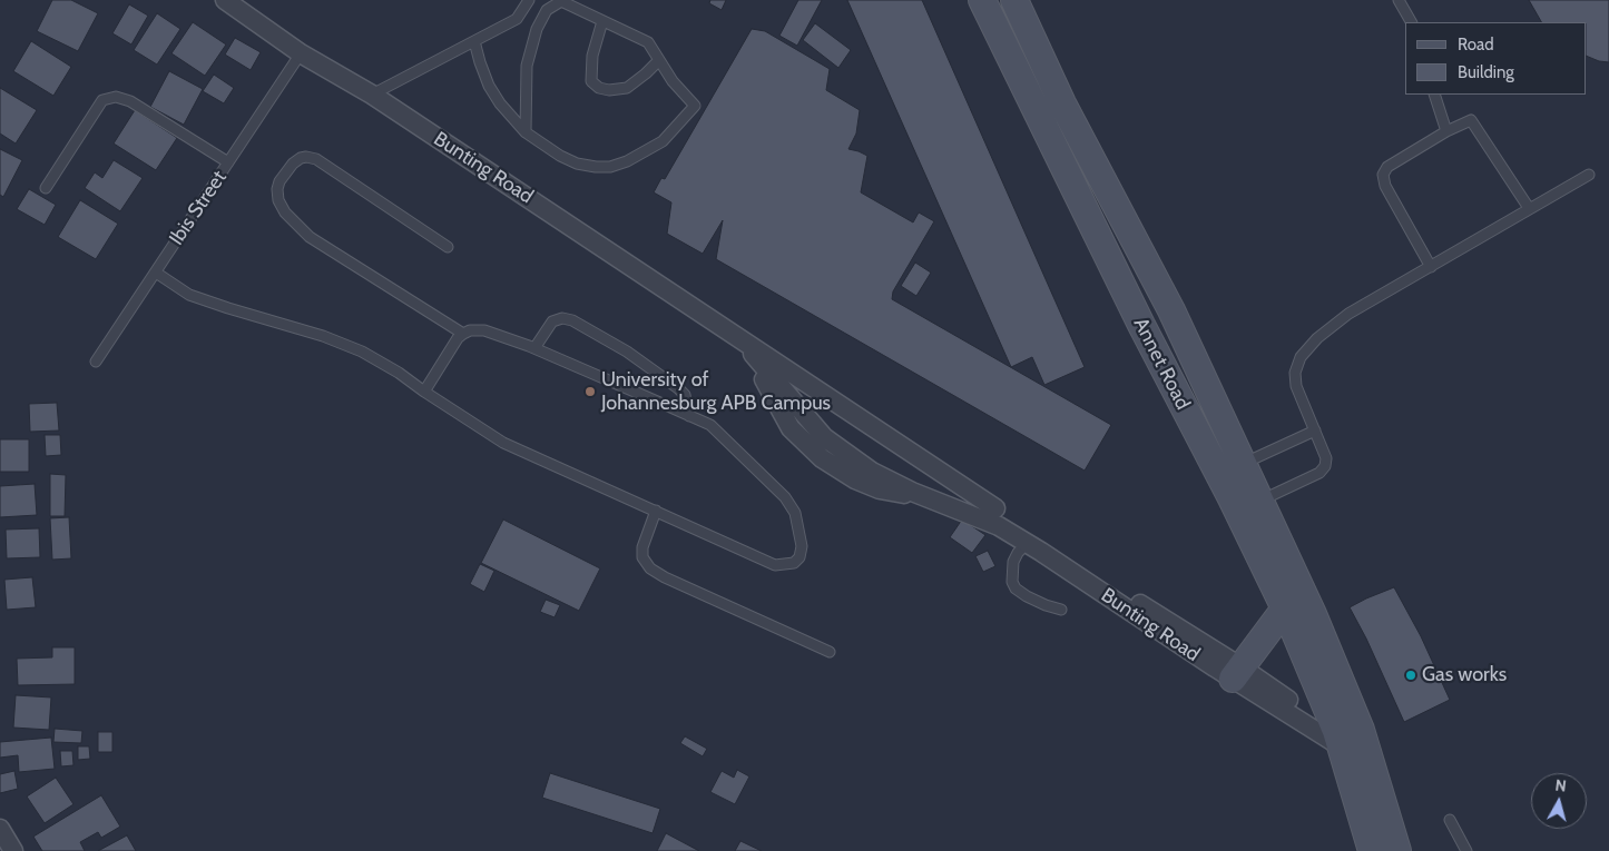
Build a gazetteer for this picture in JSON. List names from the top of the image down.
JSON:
{
  "streets": {
    "main road": ["Annet Road"],
    "street": ["Bunting Road"],
    "lane": ["Ibis Street"]
  },
  "crossings": [
    ["Bunting Road", "Ibis Street"],
    ["Bunting Road", "Annet Road"]
  ],
  "places": ["University of Johannesburg APB Campus", "Gas works"],
  "legend": ["Road", "Building"],
  "north": "top"
}
